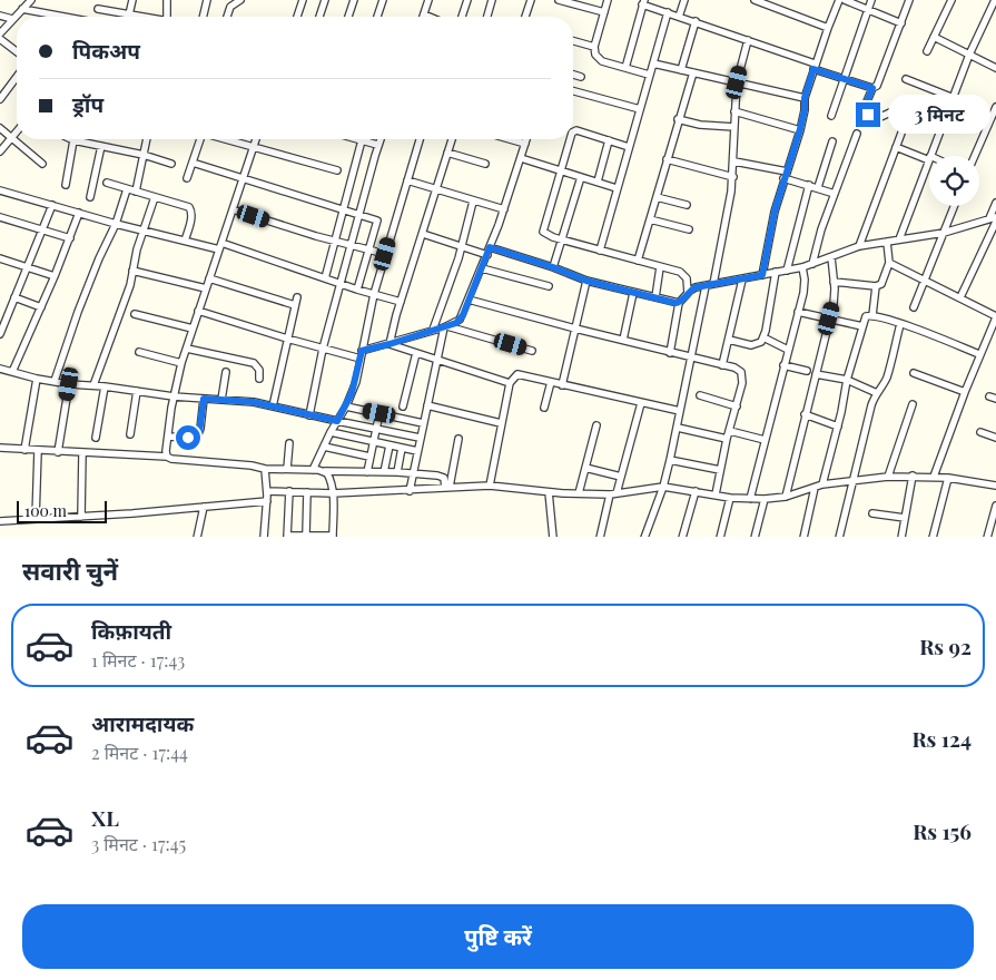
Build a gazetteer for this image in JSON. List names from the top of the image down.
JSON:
{
  "scale_bar": "100 m",
  "page": {
    "banner": ["पिकअप", "ड्रॉप"],
    "bubble": "3 मिनट",
    "scale": "100 m",
    "heading": "सवारी चुनें",
    "list": [
      {
        "name": "किफ़ायती",
        "note": "1 मिनट · 17:43",
        "value": "Rs 92"
      },
      {
        "name": "आरामदायक",
        "note": "2 मिनट · 17:44",
        "value": "Rs 124"
      },
      {
        "name": "XL",
        "note": "3 मिनट · 17:45",
        "value": "Rs 156"
      }
    ],
    "buttons": "पुष्टि करें"
  }
}
